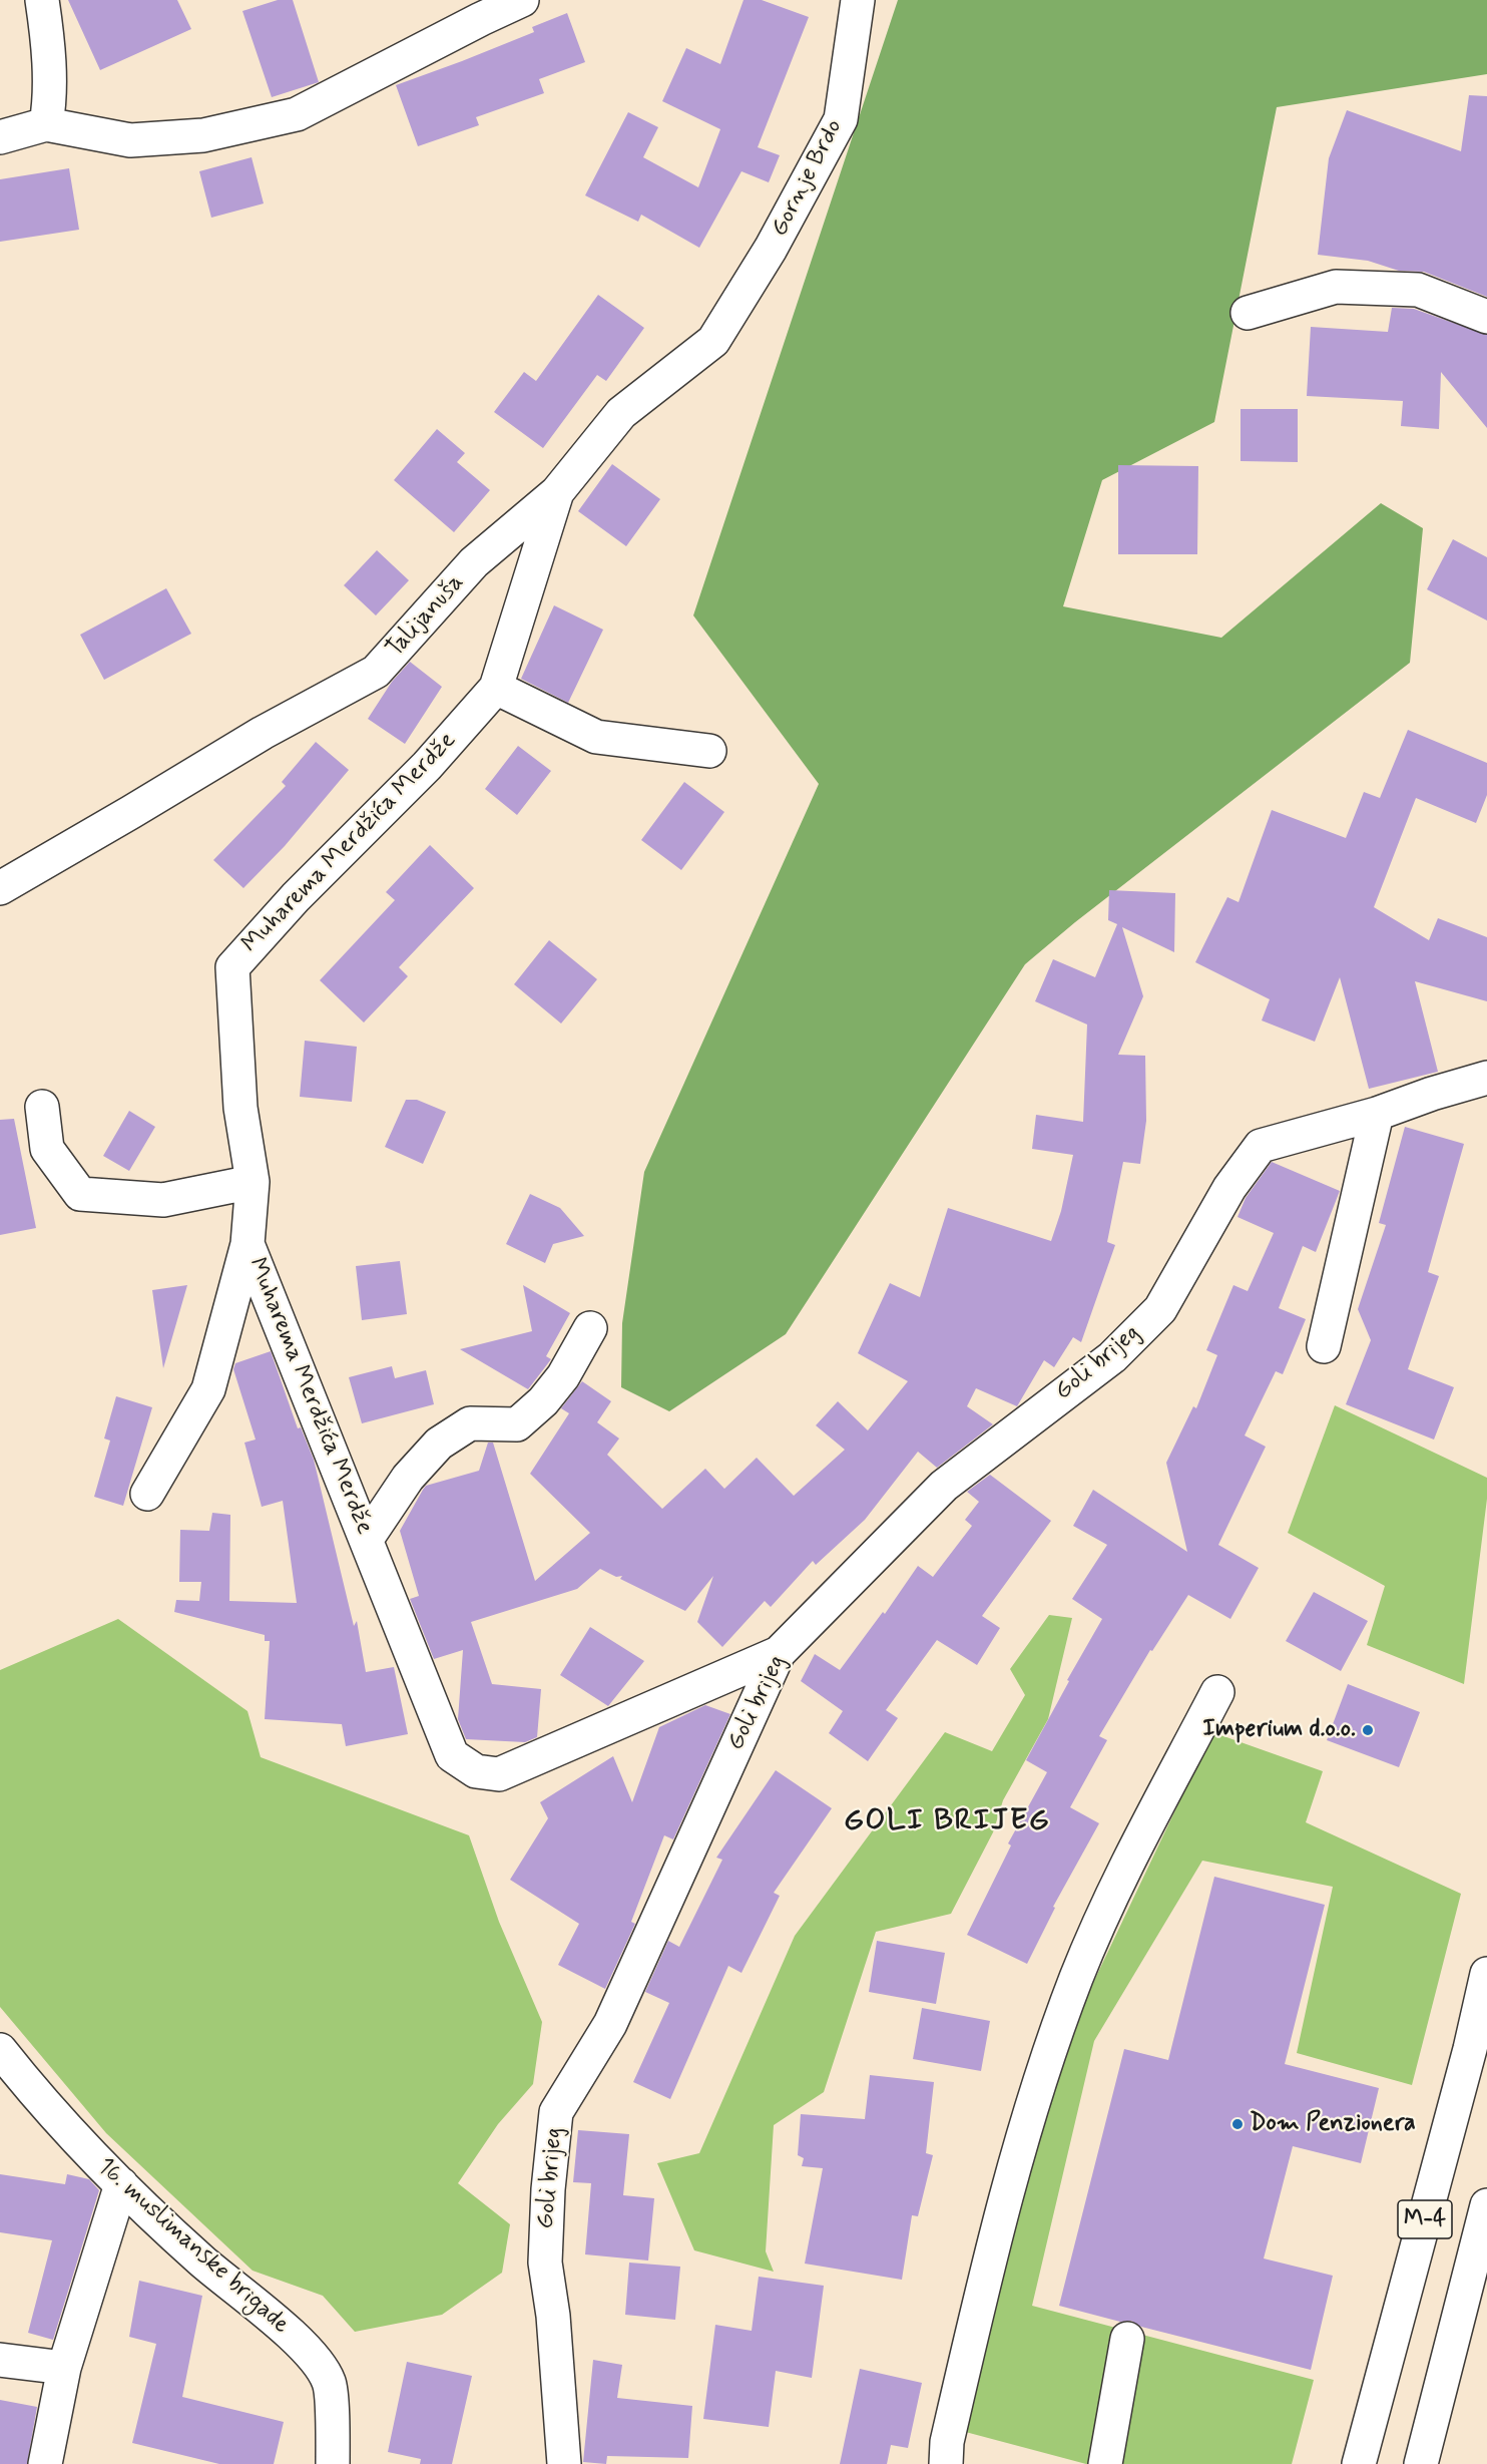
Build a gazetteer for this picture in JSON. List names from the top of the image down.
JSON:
{
  "streets": {
    "street": [
      "Gornje Brdo",
      "Talijanuša",
      "Muharema Merdžića Merdže",
      "Goli brijeg",
      "M-4",
      "16. muslimanske brigade"
    ]
  },
  "crossings": [
    ["Gornje Brdo", "Talijanuša"],
    ["Talijanuša", "Muharema Merdžića Merdže"],
    ["Muharema Merdžića Merdže", "Goli brijeg"]
  ],
  "districts": ["GOLI BRIJEG"],
  "places": ["Imperium d.o.o.", "Dom Penzionera"]
}
